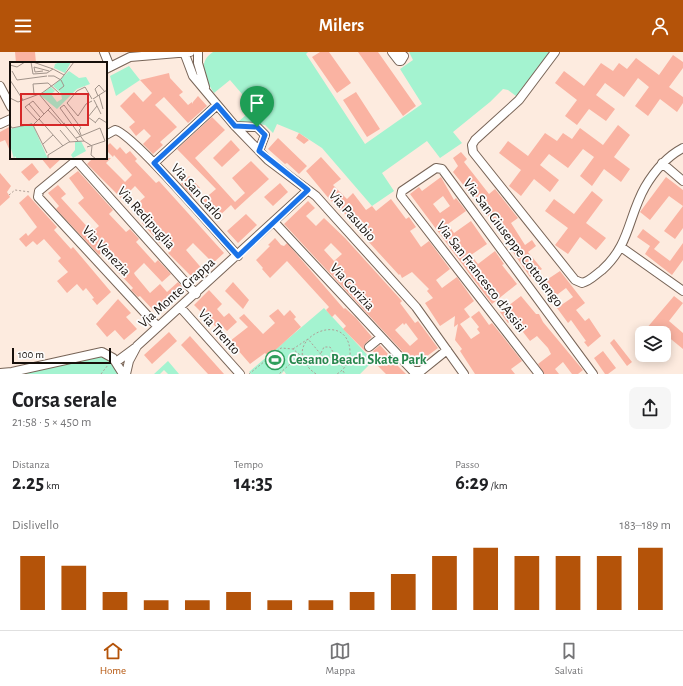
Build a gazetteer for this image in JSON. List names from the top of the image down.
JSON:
{
  "streets": {
    "street": [
      "Via San Carlo",
      "Via Pasubio",
      "Via Redipuglia",
      "Via San Giuseppe Cottolengo",
      "Via Venezia",
      "Via San Francesco d'Assisi",
      "Via Gorizia",
      "Via Monte Grappa",
      "Via Trento"
    ]
  },
  "crossings": [
    ["Via San Carlo", "Via Monte Grappa"],
    ["Via Pasubio", "Via Gorizia"],
    ["Via Pasubio", "Via Monte Grappa"],
    ["Via Redipuglia", "Via Monte Grappa"],
    ["Via San Giuseppe Cottolengo", "Via San Francesco d'Assisi"],
    ["Via Venezia", "Via Monte Grappa"],
    ["Via Gorizia", "Via Monte Grappa"],
    ["Via Monte Grappa", "Via Trento"]
  ],
  "places": {
    "sports": ["Cesano Beach Skate Park"]
  },
  "scale_bar": "100 m",
  "page": {
    "header": "Milers",
    "scale": "100 m",
    "heading": ["Corsa serale", "21:58 · 5 × 450 m"],
    "stats": [
      ["Distanza", "2.25 km"],
      ["Tempo", "14:35"],
      ["Passo", "6:29 /km"]
    ],
    "chart": ["Dislivello", "183–189 m"],
    "tabs": ["Home", "Mappa", "Salvati"]
  }
}
